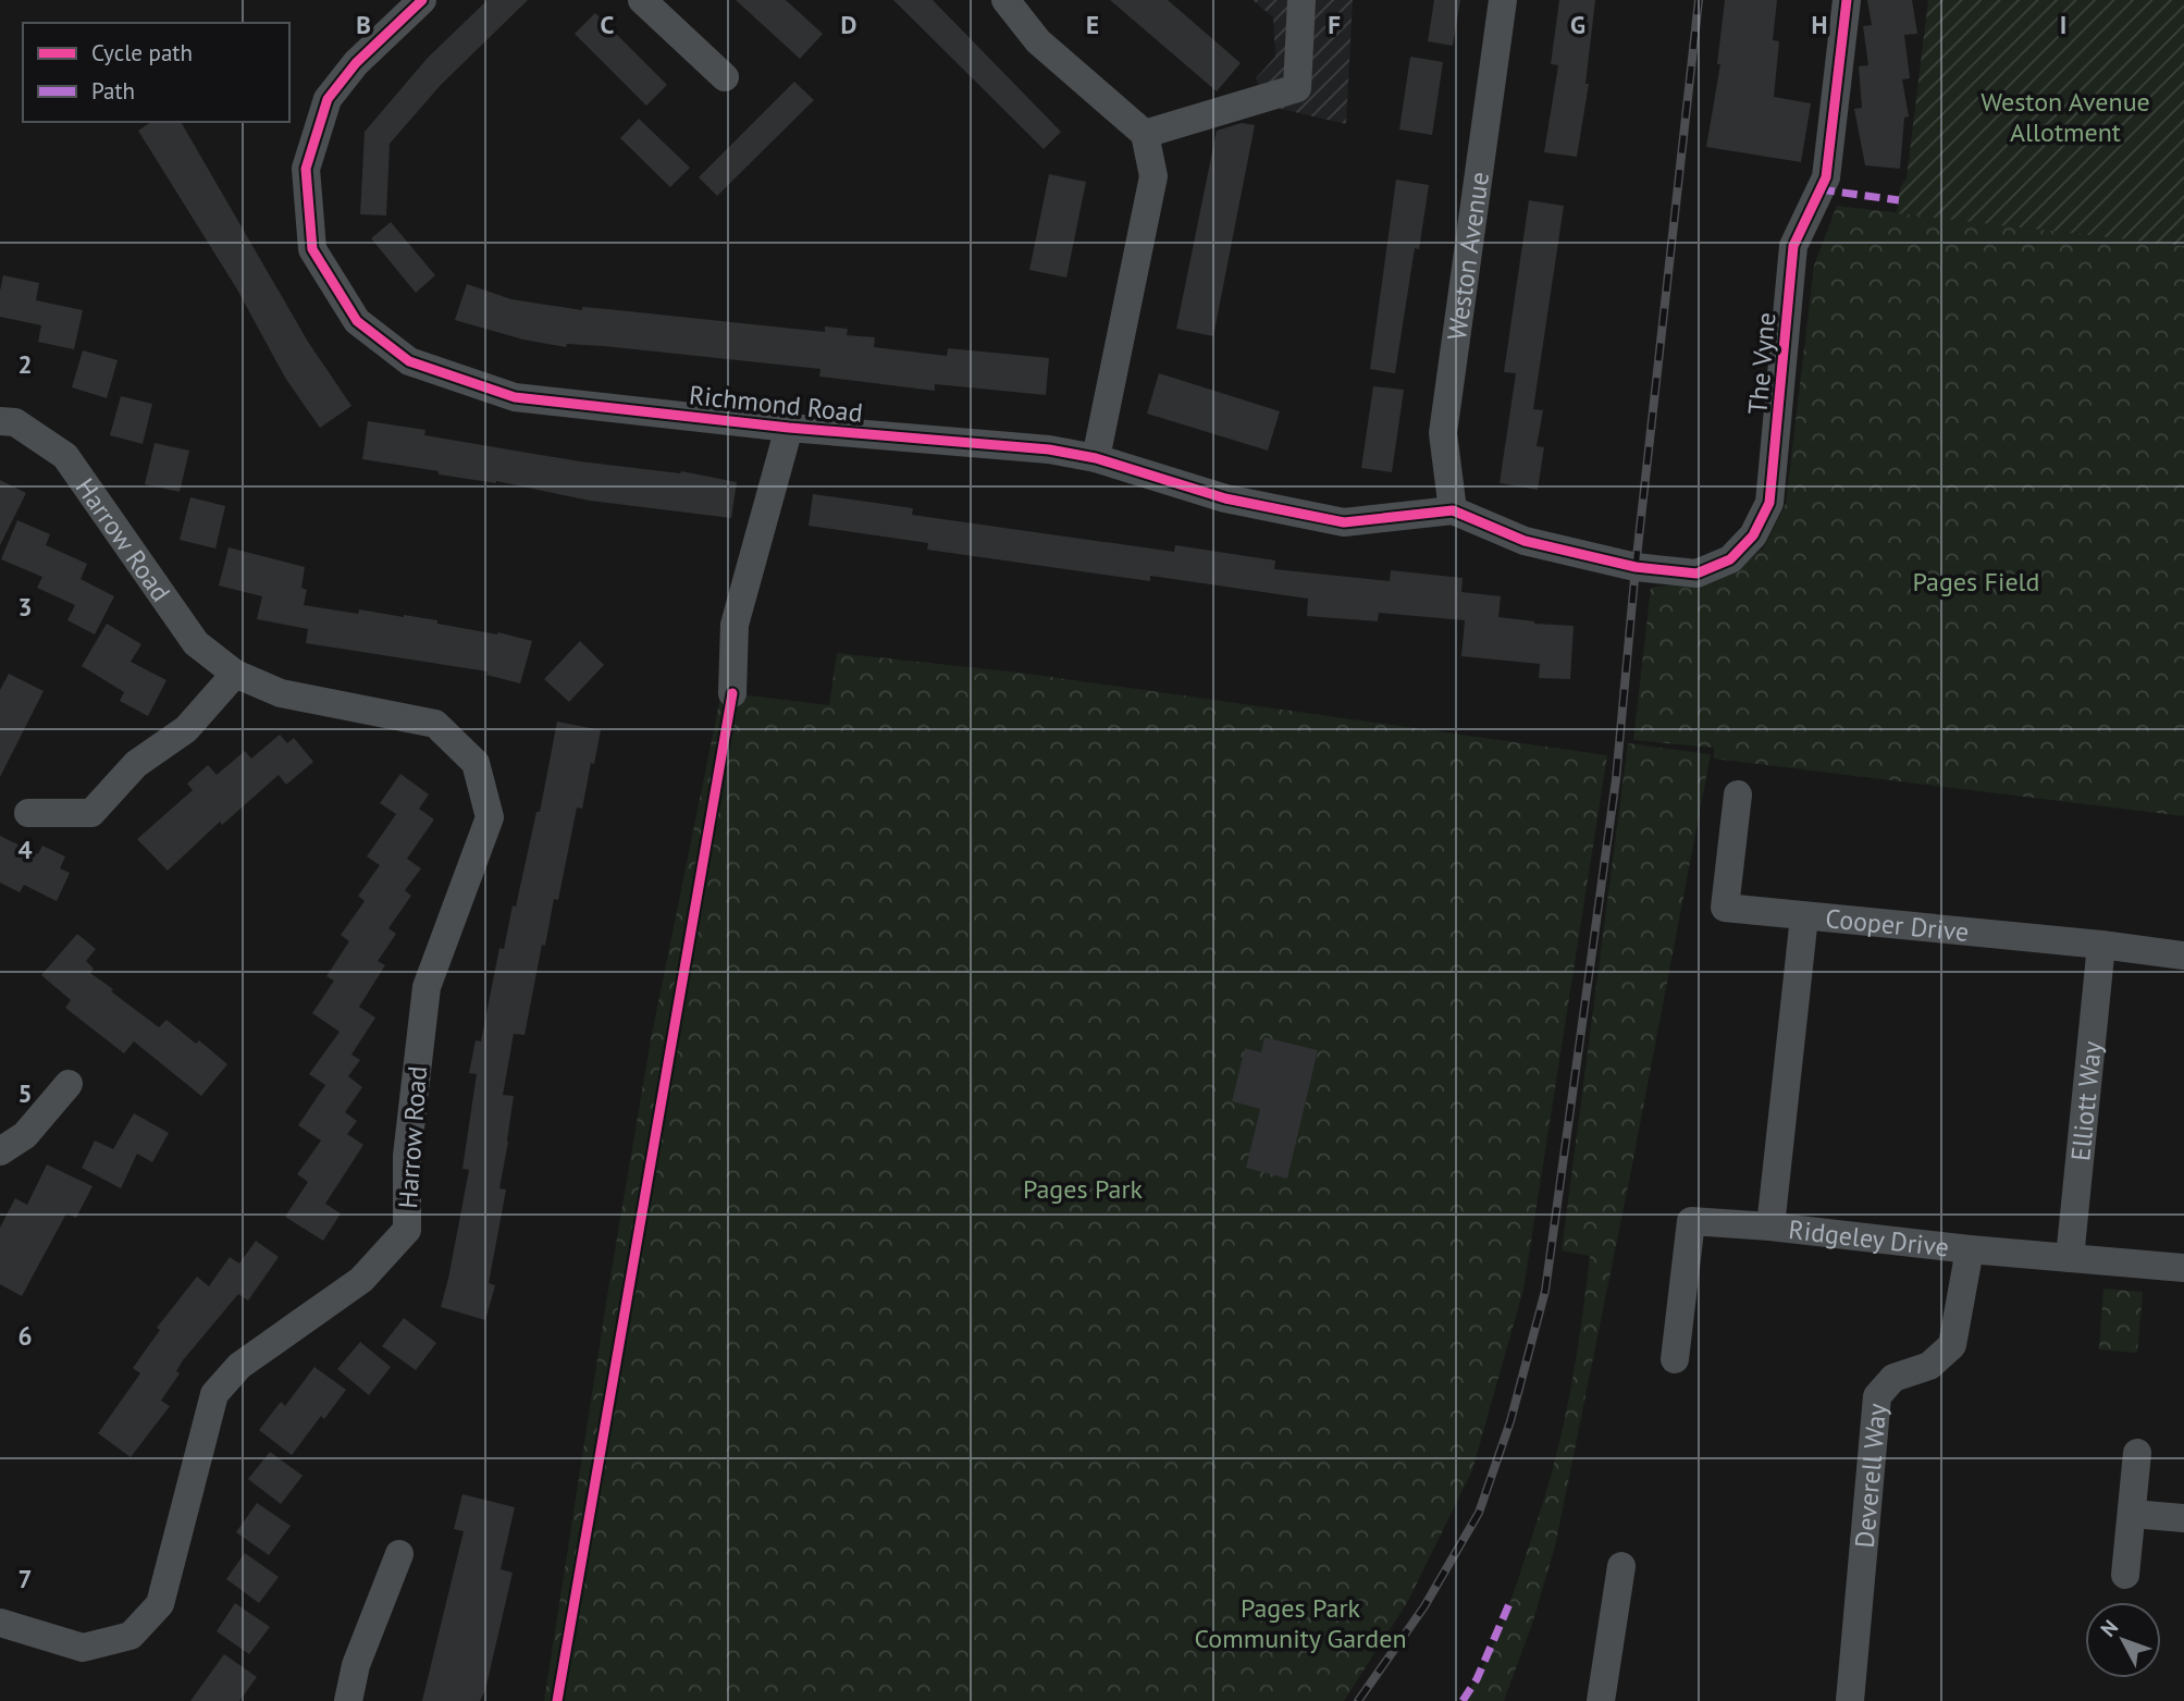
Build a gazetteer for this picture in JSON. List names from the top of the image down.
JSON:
{
  "streets": {
    "street": [
      "Weston Avenue",
      "The Vyne",
      "Richmond Road",
      "Harrow Road",
      "Cooper Drive",
      "Elliott Way",
      "Ridgeley Drive",
      "Deverell Way"
    ]
  },
  "crossings": [
    ["Weston Avenue", "Richmond Road"],
    ["The Vyne", "Richmond Road"],
    ["Cooper Drive", "Elliott Way"],
    ["Elliott Way", "Ridgeley Drive"],
    ["Ridgeley Drive", "Deverell Way"]
  ],
  "parks": [
    "Weston Avenue Allotment",
    "Pages Field",
    "Pages Park",
    "Pages Park Community Garden"
  ],
  "legend": ["Cycle path", "Path"],
  "north": "top left",
  "grid": {
    "columns": [
      "B",
      "C",
      "D",
      "E",
      "F",
      "G",
      "H",
      "I"
    ],
    "rows": [
      "2",
      "3",
      "4",
      "5",
      "6",
      "7"
    ]
  }
}
